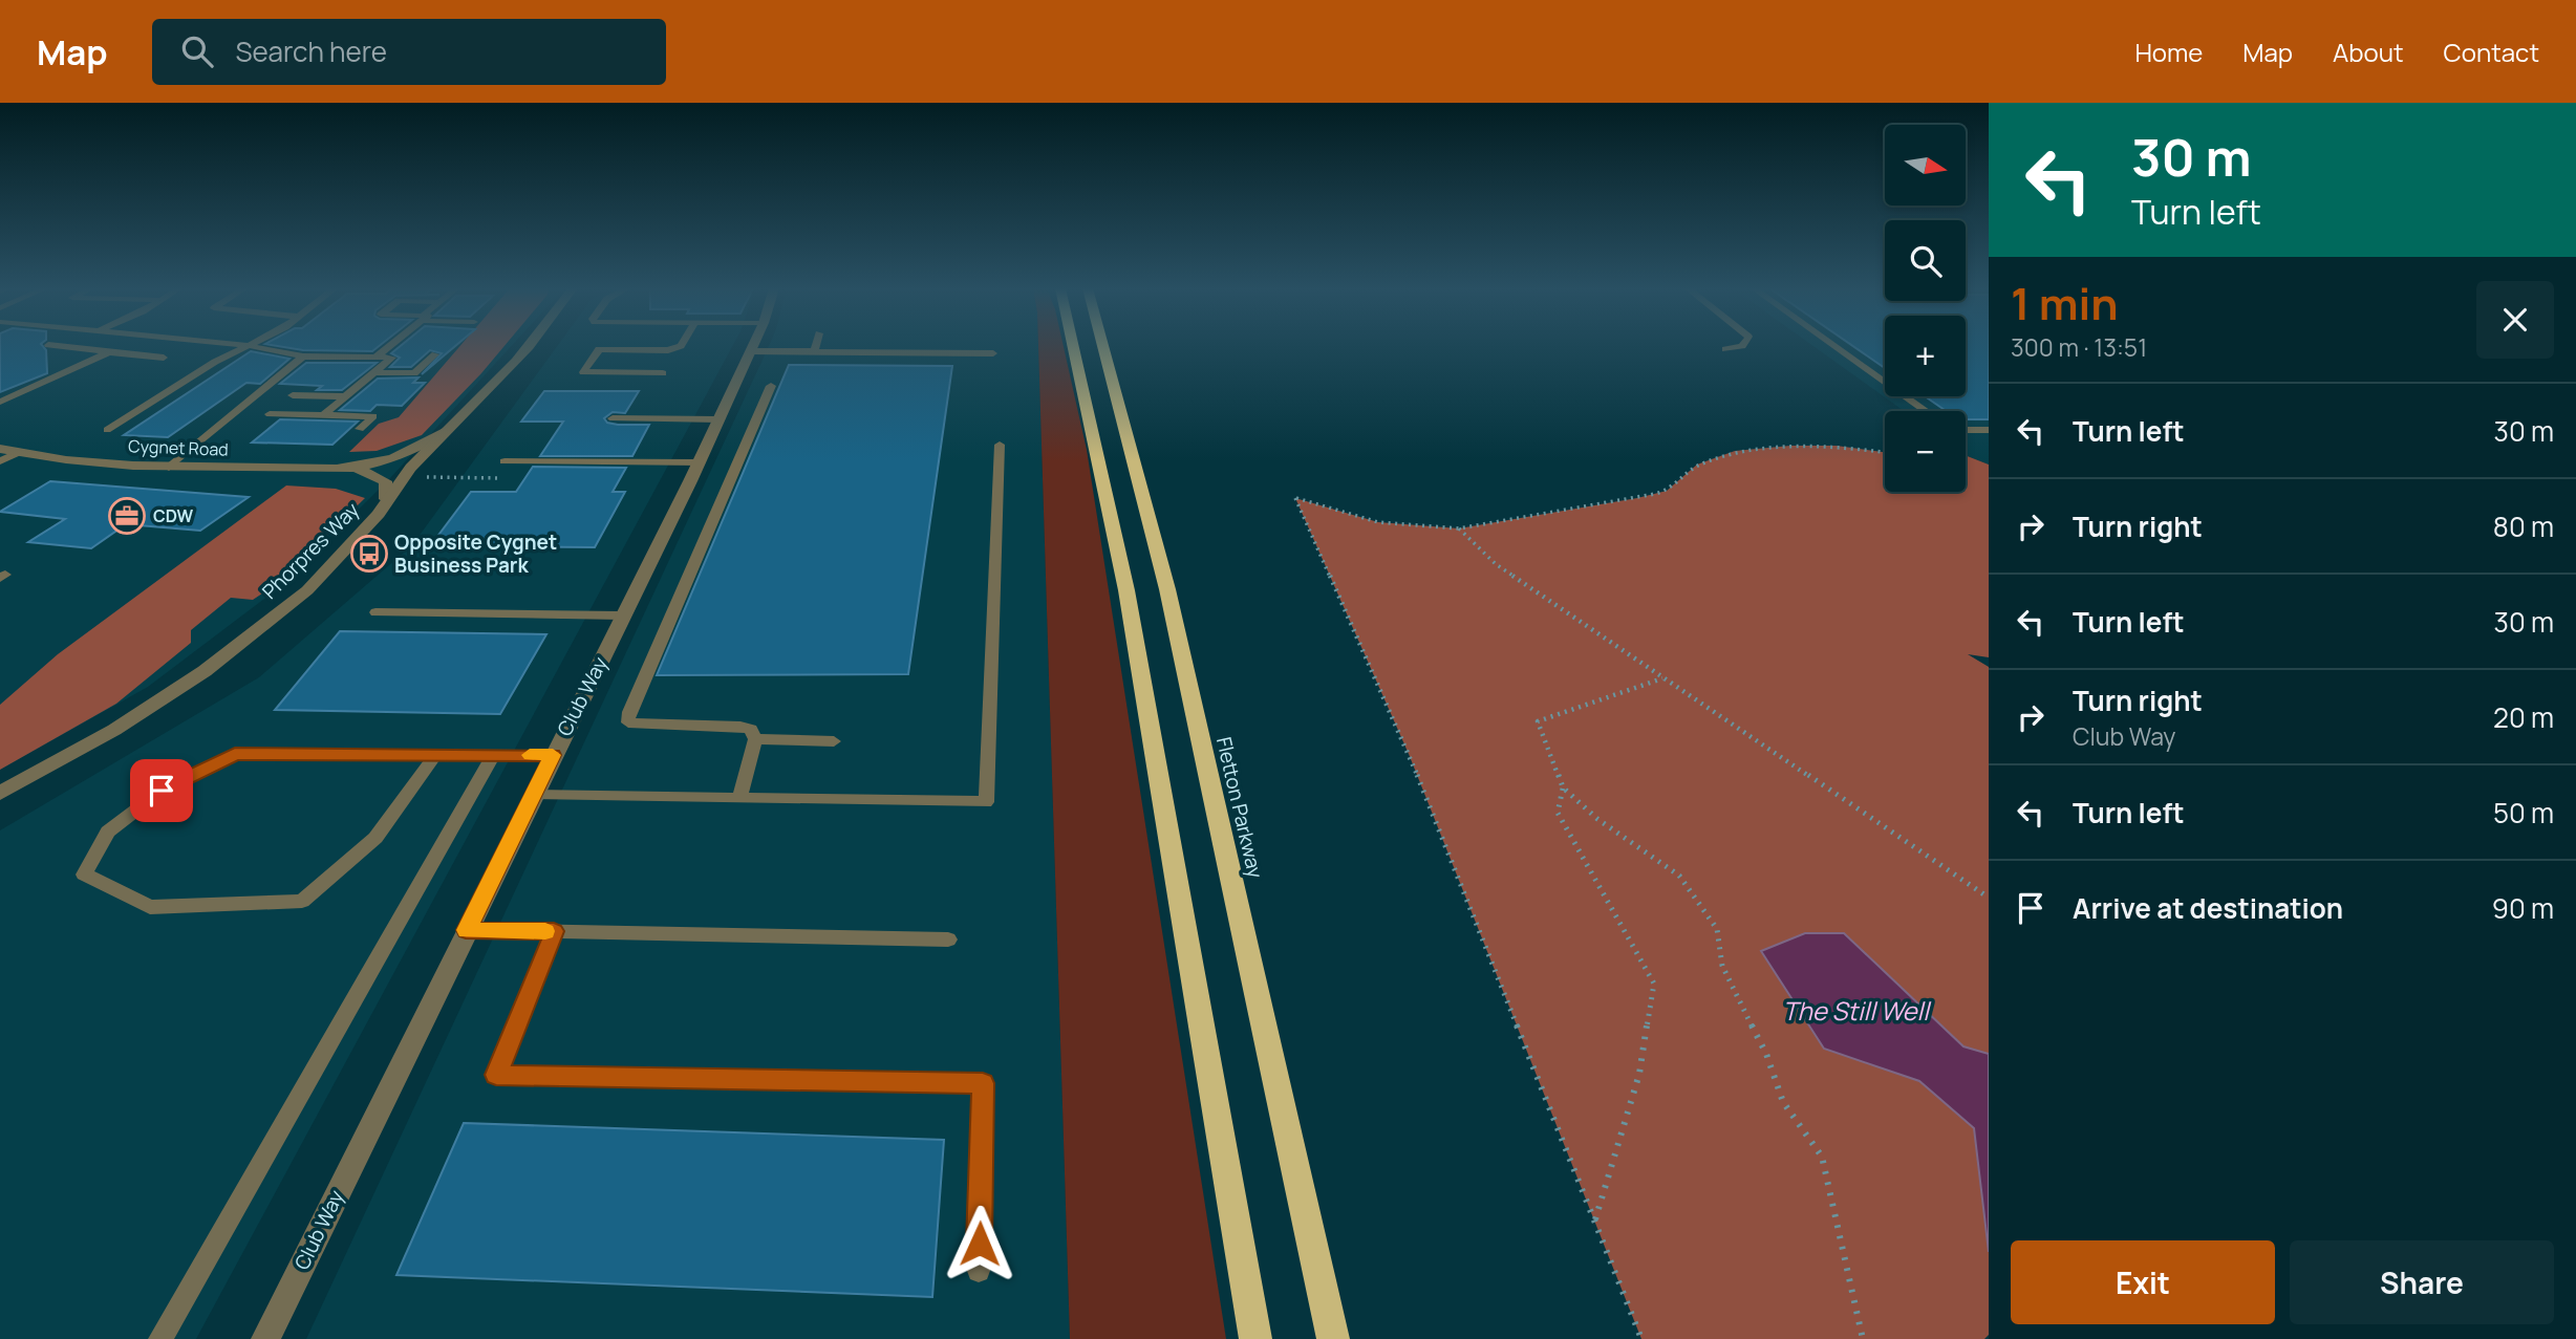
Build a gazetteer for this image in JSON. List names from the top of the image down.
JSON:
{
  "streets": {
    "highway": ["Fletton Parkway"],
    "street": ["Cygnet Road", "Phorpres Way", "Club Way"]
  },
  "crossings": [
    ["Cygnet Road", "Phorpres Way"]
  ],
  "water": ["The Still Well"],
  "places": {
    "office": ["CDW"],
    "bus stop": ["Opposite Cygnet Business Park"]
  },
  "north": "right",
  "page": {
    "header": "Map",
    "search": "Search here",
    "nav": [
      "Home",
      "Map",
      "About",
      "Contact"
    ],
    "turn": ["30 m", "Turn left"],
    "map_buttons": ["+", "−"],
    "heading": ["1 min", "300 m · 13:51"],
    "list": [
      {
        "name": "Turn left",
        "value": "30 m"
      },
      {
        "name": "Turn right",
        "value": "80 m"
      },
      {
        "name": "Turn left",
        "value": "30 m"
      },
      {
        "name": "Turn right",
        "note": "Club Way",
        "value": "20 m"
      },
      {
        "name": "Turn left",
        "value": "50 m"
      },
      {
        "name": "Arrive at destination",
        "value": "90 m"
      }
    ],
    "buttons": ["Exit", "Share"]
  }
}
